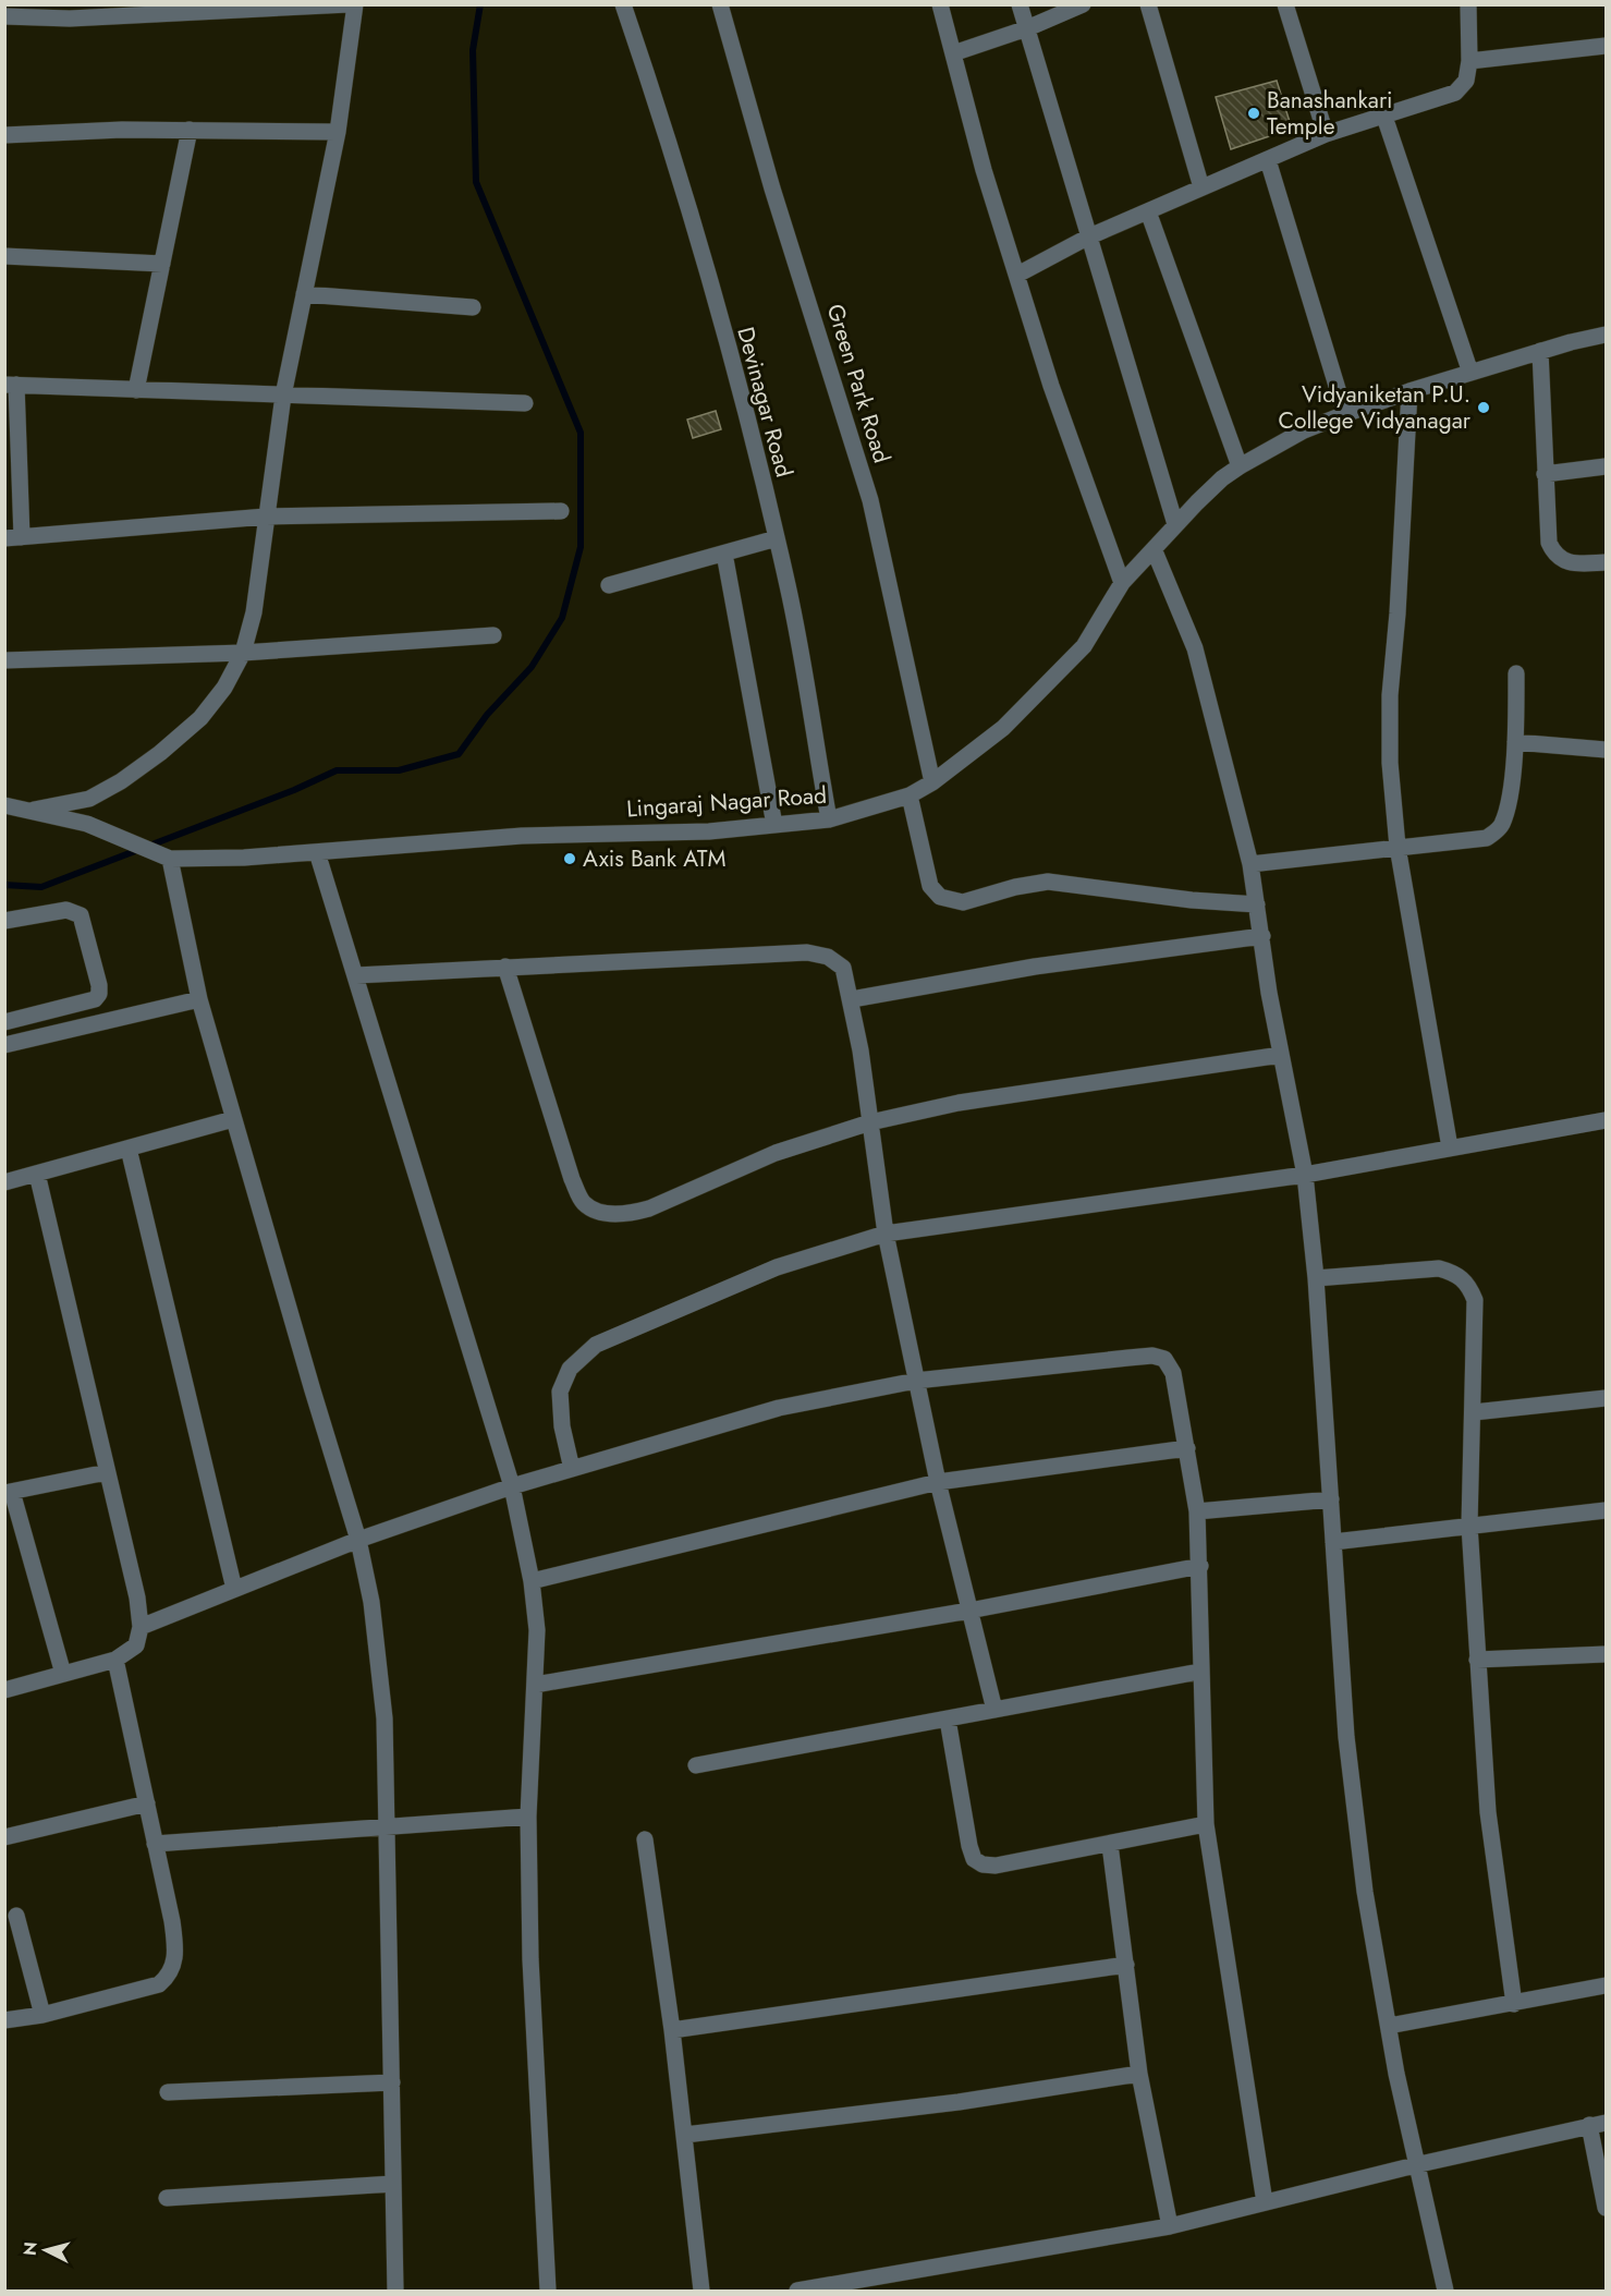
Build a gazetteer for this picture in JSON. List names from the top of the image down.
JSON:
{
  "streets": {
    "street": ["Green Park Road", "Devinagar Road", "Lingaraj Nagar Road"]
  },
  "crossings": [
    ["Green Park Road", "Lingaraj Nagar Road"],
    ["Devinagar Road", "Lingaraj Nagar Road"]
  ],
  "places": ["Banashankari Temple", "Vidyaniketan P.U. College Vidyanagar", "Axis Bank ATM"],
  "north": "left"
}
